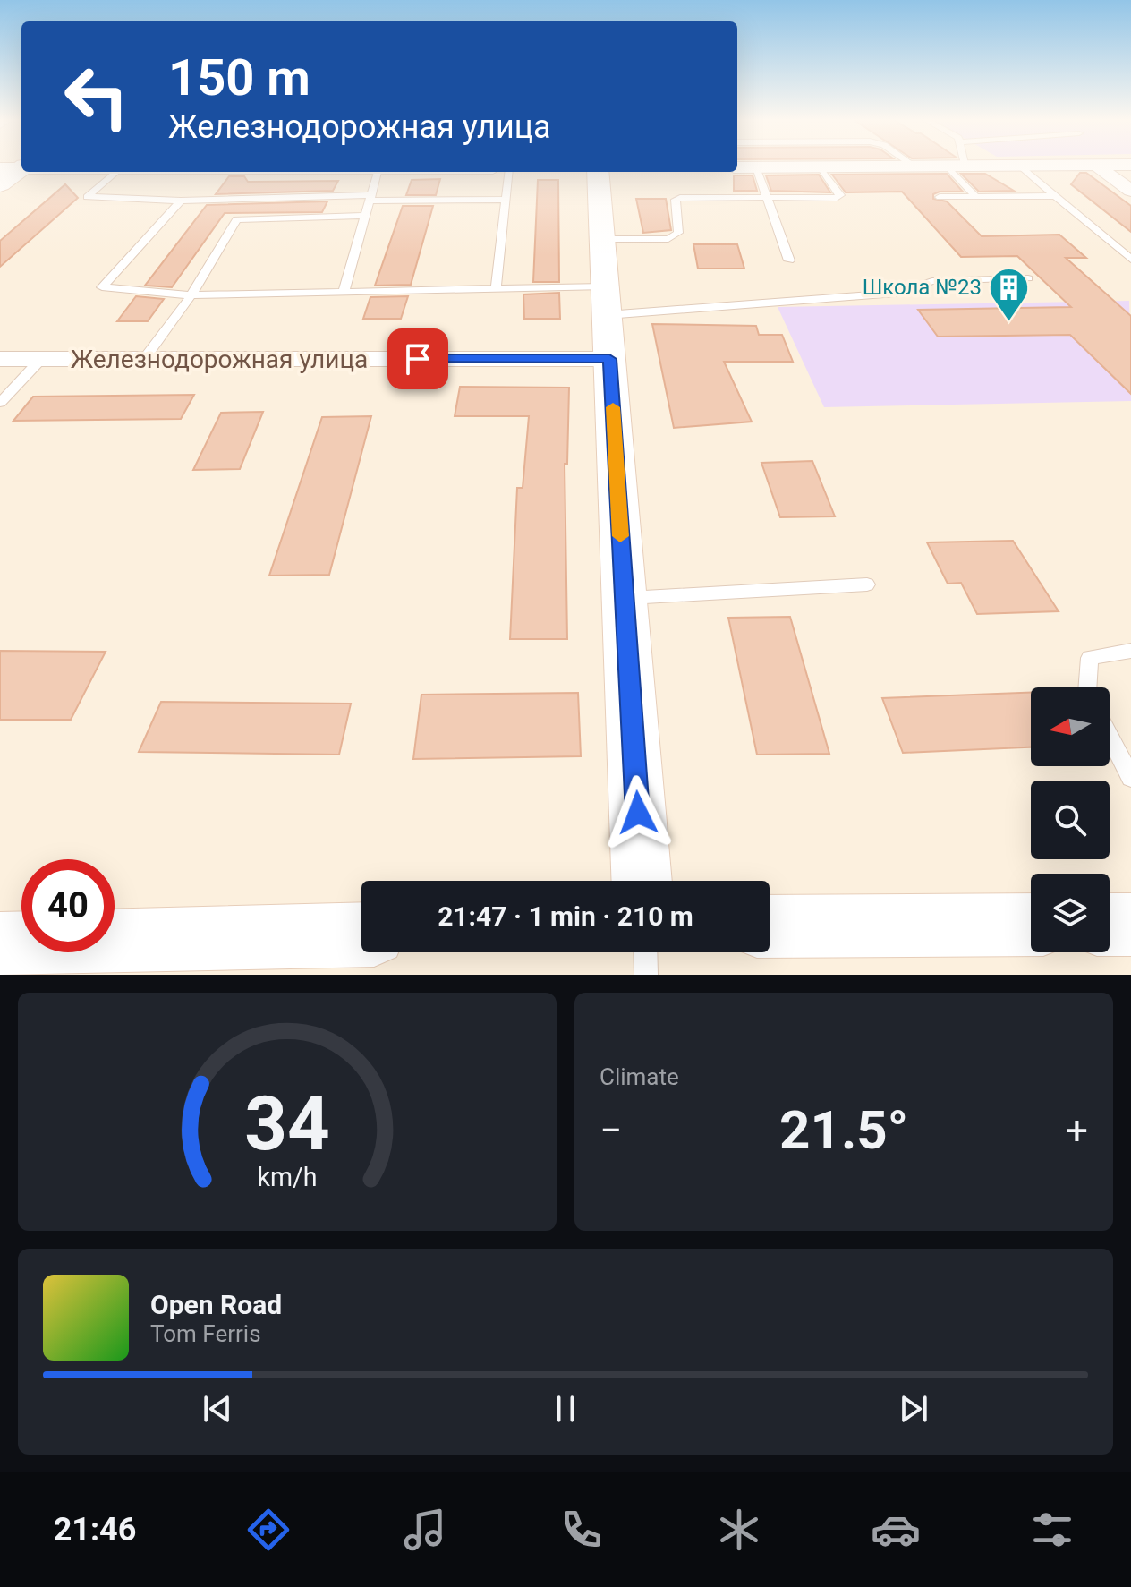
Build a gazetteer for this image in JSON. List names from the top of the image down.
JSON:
{
  "streets": {
    "street": ["Железнодорожная улица"]
  },
  "places": {
    "building": ["Школа №23"]
  },
  "north": "left",
  "page": {
    "turn": ["150 m", "Железнодорожная улица"],
    "limit": "40",
    "trip": "21:47 · 1 min · 210 m",
    "tile": "Climate",
    "heat": ["−", "21.5°", "+"],
    "song": ["Open Road", "Tom Ferris"],
    "tabs": "21:46",
    "gauge": ["34", "km/h"]
  }
}
